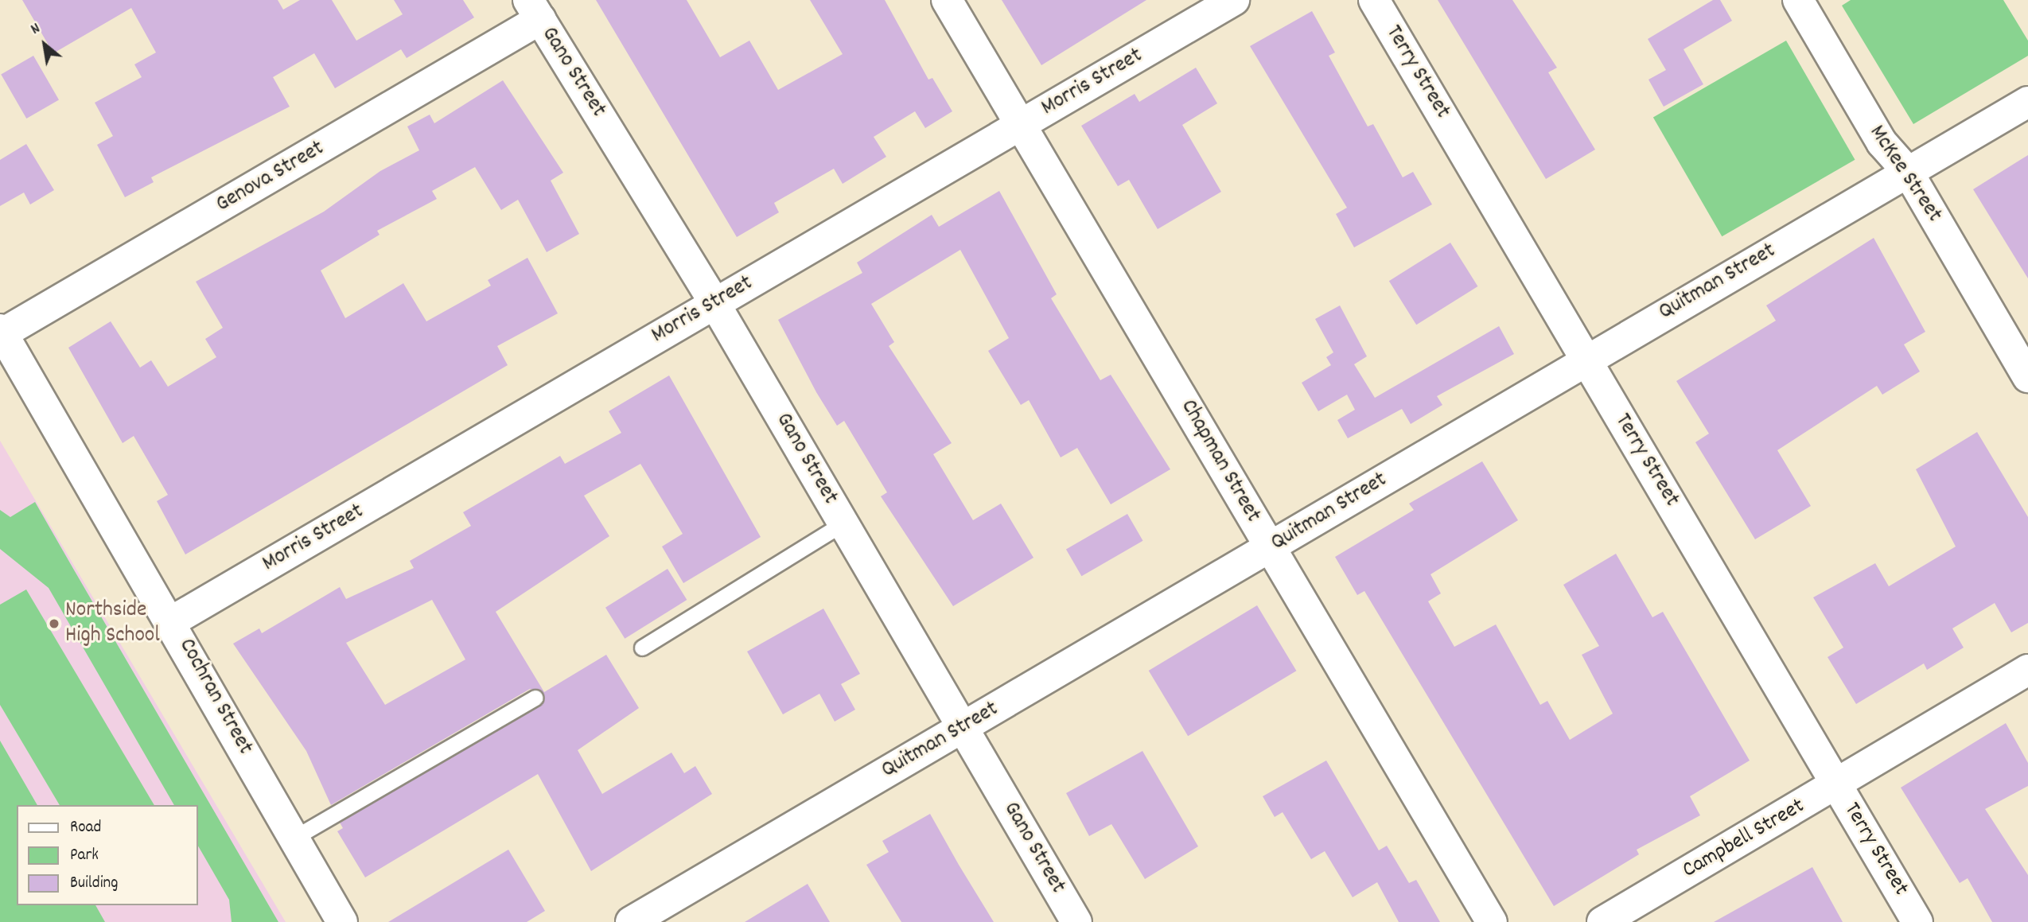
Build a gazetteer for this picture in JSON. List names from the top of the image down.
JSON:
{
  "streets": {
    "street": [
      "Gano Street",
      "Terry Street",
      "Morris Street",
      "McKee Street",
      "Genova Street",
      "Quitman Street",
      "Chapman Street",
      "Cochran Street",
      "Campbell Street"
    ]
  },
  "crossings": [
    ["Gano Street", "Morris Street"],
    ["Gano Street", "Genova Street"],
    ["Gano Street", "Quitman Street"],
    ["Terry Street", "Quitman Street"],
    ["Terry Street", "Campbell Street"],
    ["Morris Street", "Chapman Street"],
    ["Morris Street", "Cochran Street"],
    ["McKee Street", "Quitman Street"],
    ["Genova Street", "Cochran Street"],
    ["Quitman Street", "Chapman Street"]
  ],
  "places": ["Northside High School"],
  "legend": ["Road", "Park", "Building"],
  "north": "top left"
}
